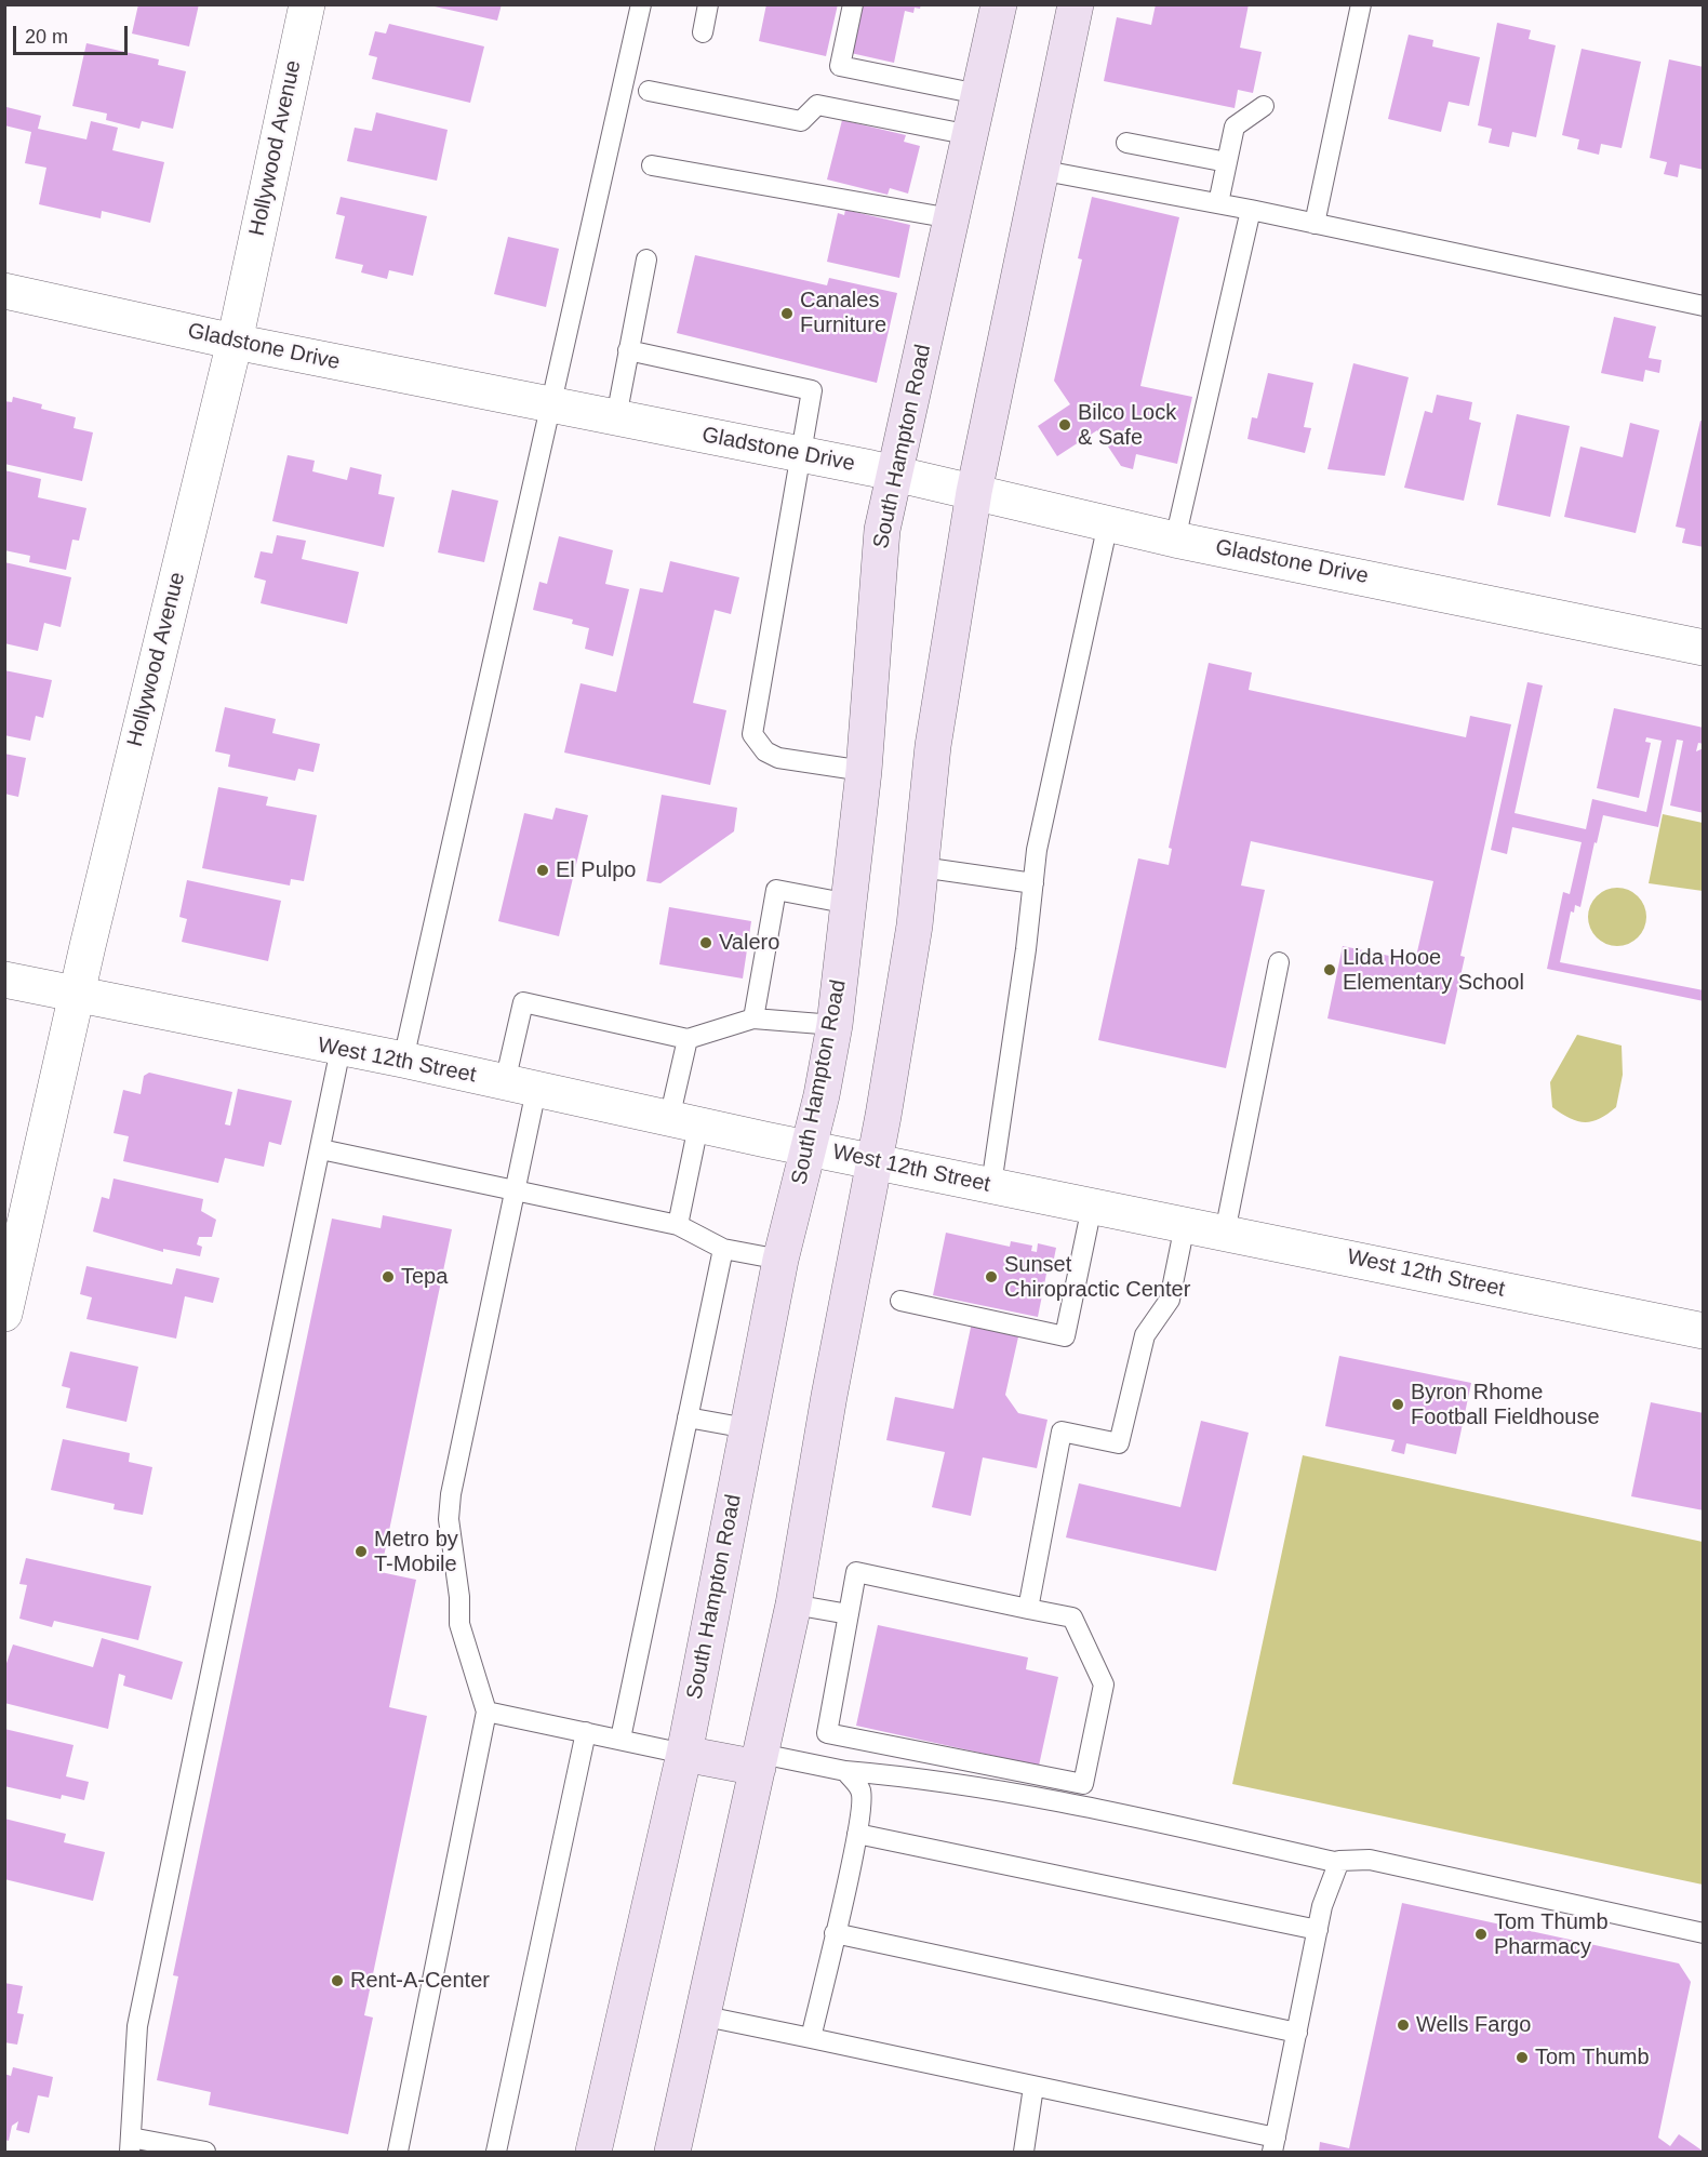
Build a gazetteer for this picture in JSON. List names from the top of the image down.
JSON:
{
  "streets": {
    "main road": ["South Hampton Road"],
    "street": ["Hollywood Avenue", "Gladstone Drive", "West 12th Street"]
  },
  "crossings": [
    ["Hollywood Avenue", "Gladstone Drive"],
    ["Hollywood Avenue", "West 12th Street"],
    ["Gladstone Drive", "South Hampton Road"],
    ["South Hampton Road", "West 12th Street"]
  ],
  "places": [
    "Canales Furniture",
    "Bilco Lock & Safe",
    "El Pulpo",
    "Valero",
    "Lida Hooe Elementary School",
    "Tepa",
    "Sunset Chiropractic Center",
    "Byron Rhome Football Fieldhouse",
    "Metro by T-Mobile",
    "Tom Thumb Pharmacy",
    "Rent-A-Center",
    "Wells Fargo",
    "Tom Thumb"
  ],
  "scale_bar": "20 m"
}
